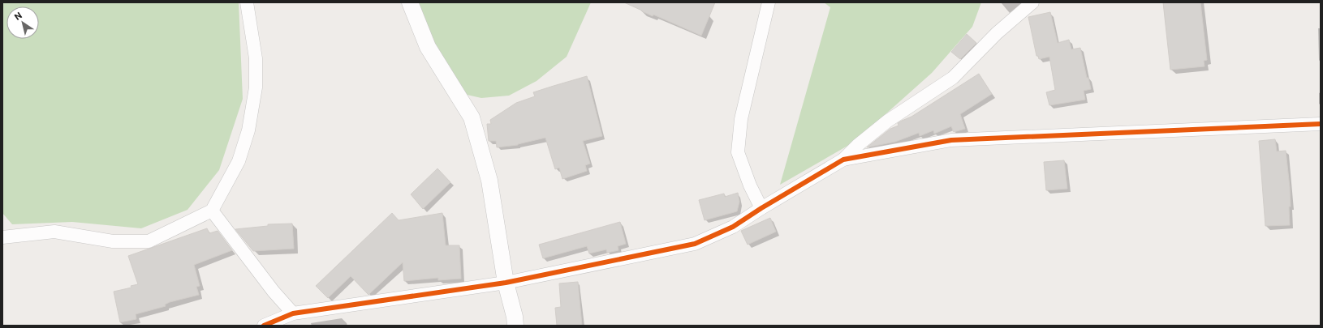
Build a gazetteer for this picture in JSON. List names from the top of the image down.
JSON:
{
  "north": "top left"
}
